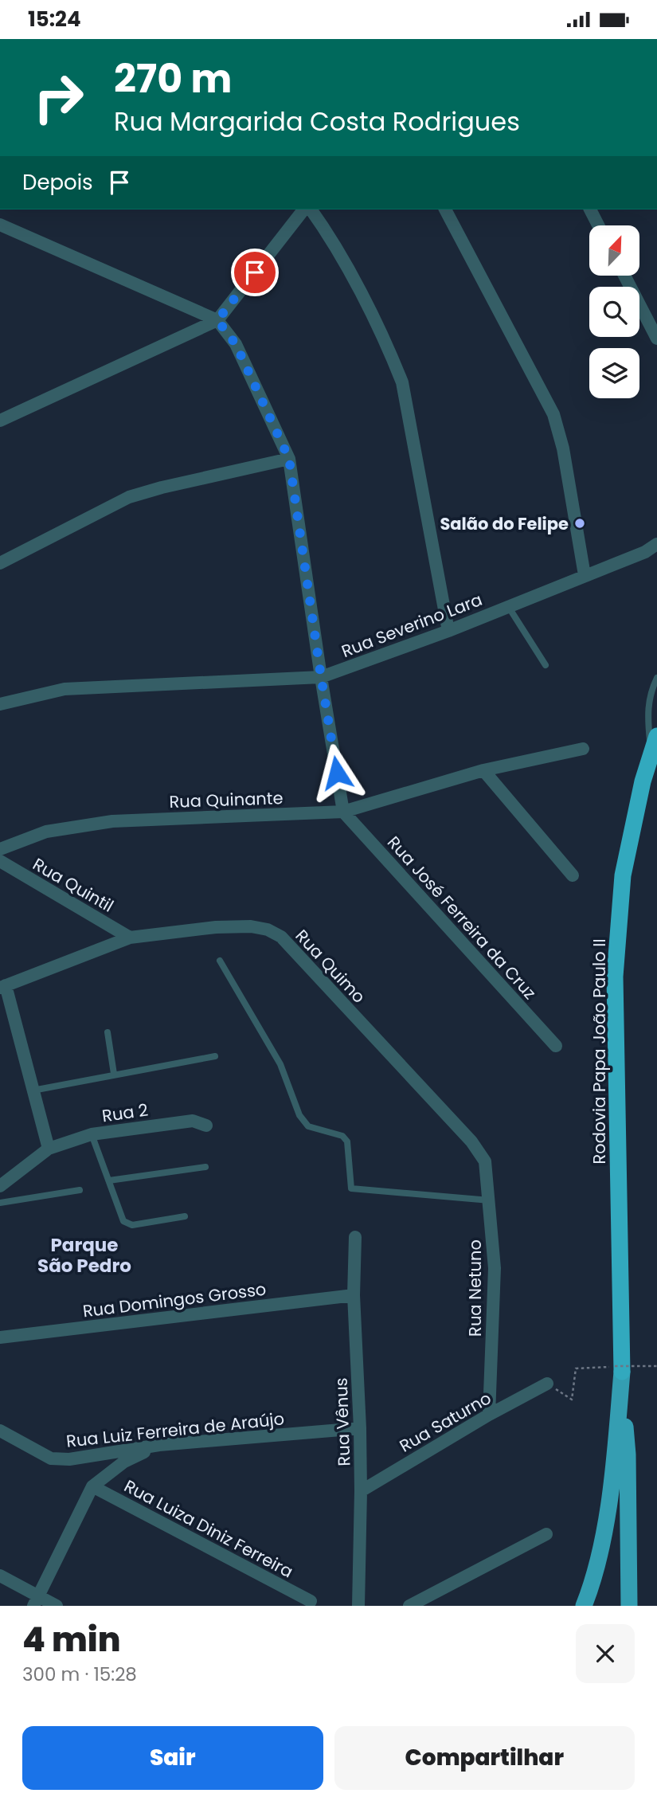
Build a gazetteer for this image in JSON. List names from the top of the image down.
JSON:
{
  "streets": {
    "highway": ["Rodovia Papa João Paulo II"],
    "street": [
      "Rua Severino Lara",
      "Rua Quinante",
      "Rua Quintil",
      "Rua José Ferreira da Cruz",
      "Rua Quimo",
      "Rua 2",
      "Rua Netuno",
      "Rua Domingos Grosso",
      "Rua Vênus",
      "Rua Saturno",
      "Rua Luiz Ferreira de Araújo",
      "Rua Luiza Diniz Ferreira"
    ]
  },
  "crossings": [
    ["Rua Quinante", "Rua José Ferreira da Cruz"],
    ["Rua Quintil", "Rua Quimo"],
    ["Rua Quimo", "Rua Netuno"],
    ["Rua Netuno", "Rua Saturno"],
    ["Rua Domingos Grosso", "Rua Vênus"],
    ["Rua Vênus", "Rua Saturno"],
    ["Rua Vênus", "Rua Luiz Ferreira de Araújo"]
  ],
  "districts": ["Parque São Pedro"],
  "places": ["Salão do Felipe"],
  "north": "top right",
  "page": {
    "status": "15:24",
    "turn": ["270 m", "Rua Margarida Costa Rodrigues"],
    "then": "Depois",
    "heading": ["4 min", "300 m · 15:28"],
    "buttons": ["Sair", "Compartilhar"]
  }
}
